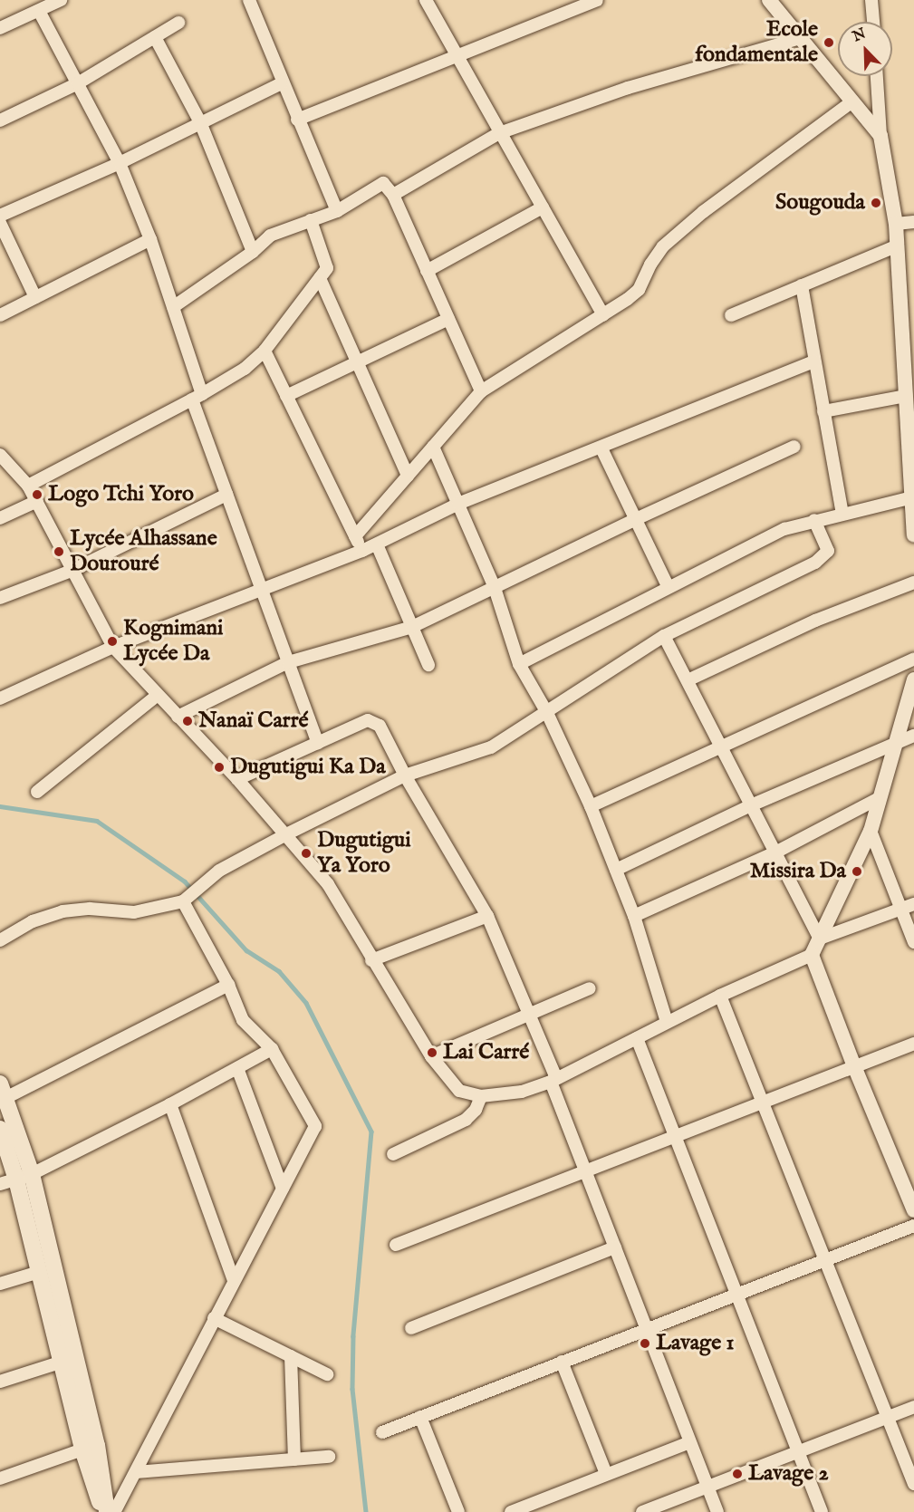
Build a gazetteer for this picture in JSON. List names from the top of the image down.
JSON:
{
  "places": [
    "Ecole fondamentale",
    "Sougouda",
    "Logo Tchi Yoro",
    "Lycée Alhassane Dourouré",
    "Kognimani Lycée Da",
    "Nanaï Carré",
    "Dugutigui Ka Da",
    "Dugutigui Ya Yoro",
    "Missira Da",
    "Lai Carré",
    "Lavage 1",
    "Lavage 2"
  ],
  "north": "top left"
}
